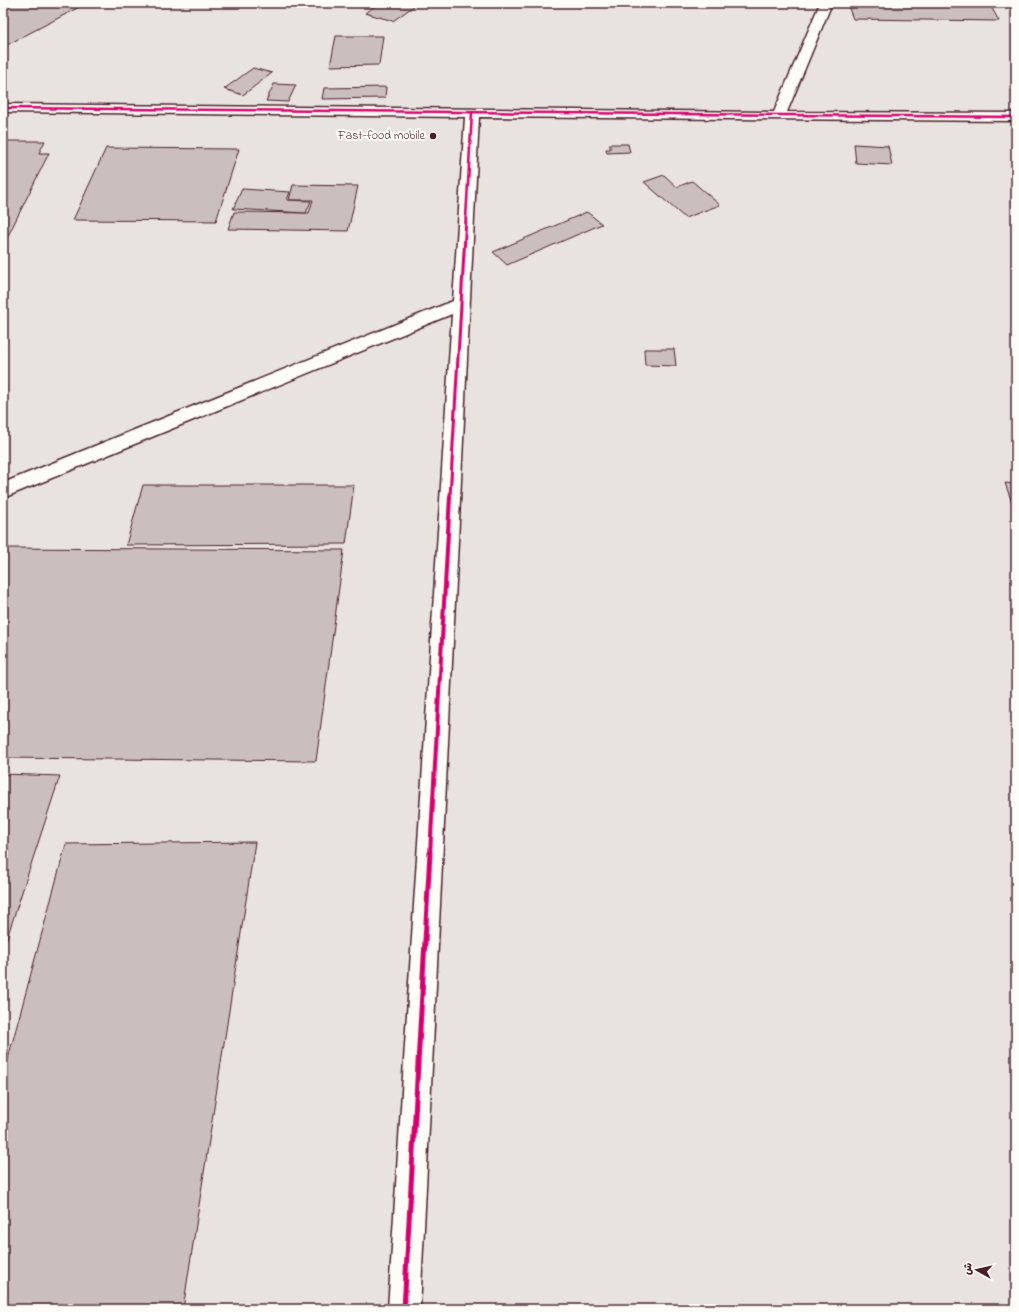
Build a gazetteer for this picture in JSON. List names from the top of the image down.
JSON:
{
  "places": ["Fast-food mobile"],
  "north": "left"
}
